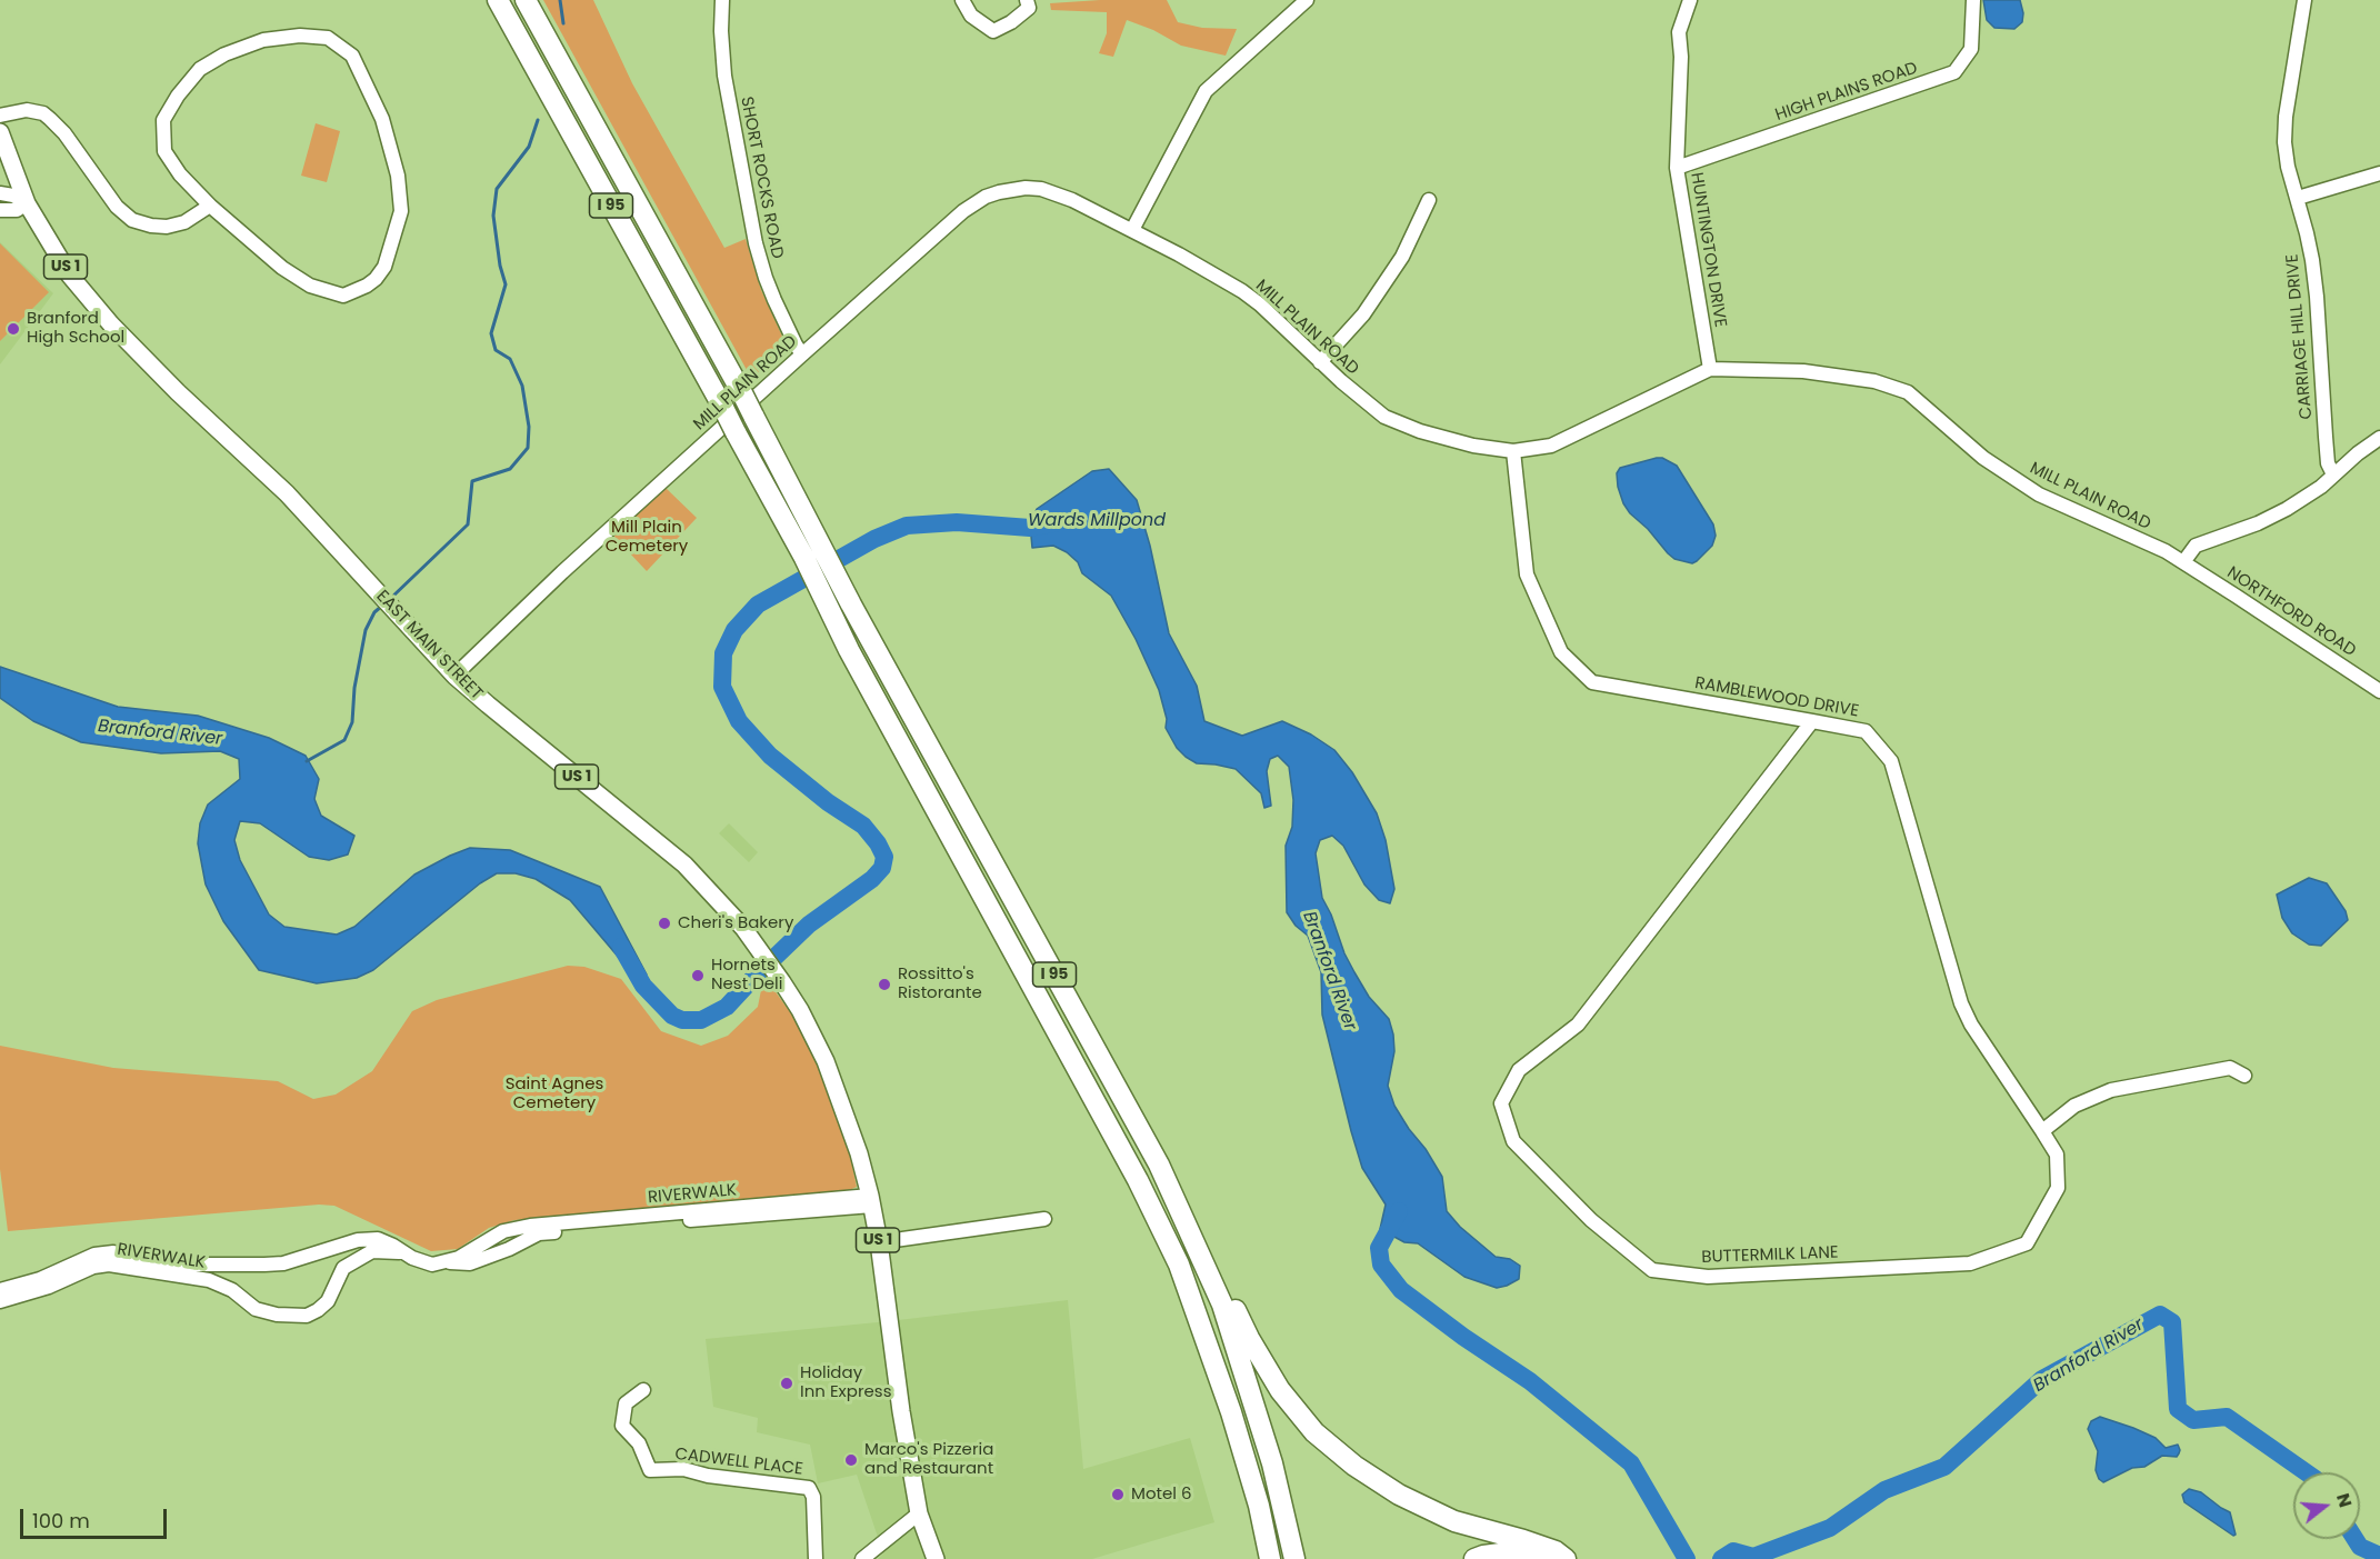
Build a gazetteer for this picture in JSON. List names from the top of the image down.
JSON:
{
  "streets": {
    "highway": ["I 95"],
    "main road": ["US 1", "EAST MAIN STREET"],
    "street": [
      "HIGH PLAINS ROAD",
      "SHORT ROCKS ROAD",
      "HUNTINGTON DRIVE",
      "MILL PLAIN ROAD",
      "CARRIAGE HILL DRIVE",
      "NORTHFORD ROAD",
      "RAMBLEWOOD DRIVE",
      "RIVERWALK",
      "BUTTERMILK LANE",
      "CADWELL PLACE"
    ]
  },
  "crossings": [
    ["HIGH PLAINS ROAD", "HUNTINGTON DRIVE"],
    ["SHORT ROCKS ROAD", "MILL PLAIN ROAD"],
    ["HUNTINGTON DRIVE", "MILL PLAIN ROAD"],
    ["US 1", "EAST MAIN STREET"],
    ["MILL PLAIN ROAD", "NORTHFORD ROAD"],
    ["MILL PLAIN ROAD", "EAST MAIN STREET"],
    ["MILL PLAIN ROAD", "RAMBLEWOOD DRIVE"],
    ["EAST MAIN STREET", "RIVERWALK"],
    ["RAMBLEWOOD DRIVE", "BUTTERMILK LANE"]
  ],
  "water": ["Wards Millpond", "Branford River"],
  "parks": ["Mill Plain Cemetery", "Saint Agnes Cemetery"],
  "places": [
    "Branford High School",
    "Cheri's Bakery",
    "Hornets Nest Deli",
    "Rossitto's Ristorante",
    "Holiday Inn Express",
    "Marco's Pizzeria and Restaurant",
    "Motel 6"
  ],
  "scale_bar": "100 m",
  "north": "right"
}
